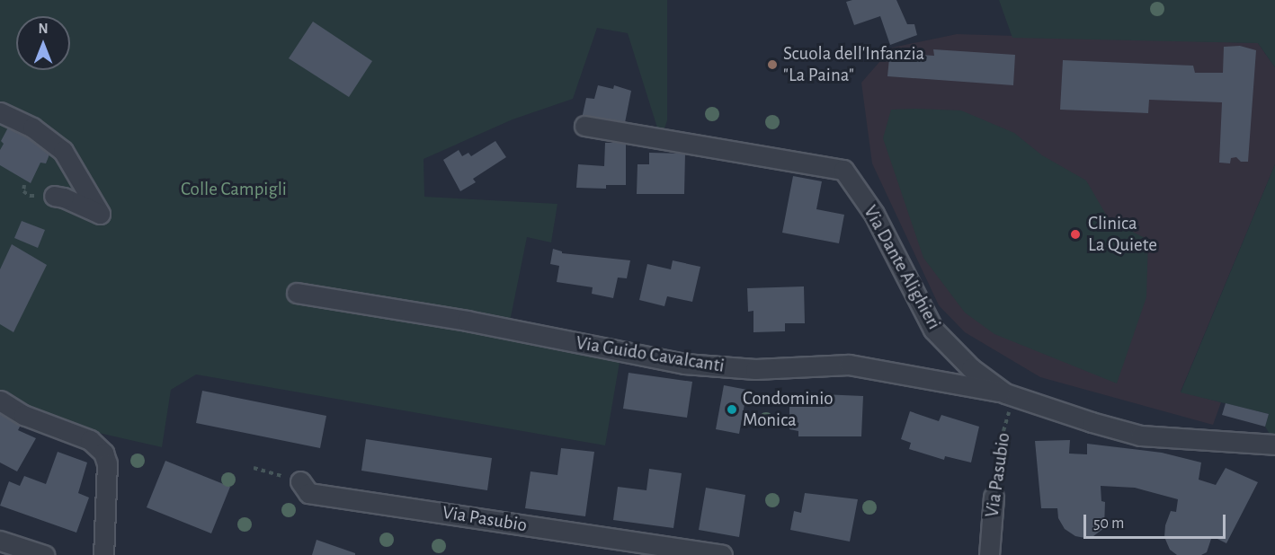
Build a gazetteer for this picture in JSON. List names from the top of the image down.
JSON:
{
  "streets": {
    "street": ["Via Dante Alighieri", "Via Guido Cavalcanti", "Via Pasubio"]
  },
  "crossings": [
    ["Via Dante Alighieri", "Via Guido Cavalcanti"],
    ["Via Dante Alighieri", "Via Pasubio"],
    ["Via Guido Cavalcanti", "Via Pasubio"]
  ],
  "parks": ["Colle Campigli"],
  "places": ["Scuola dell'Infanzia \"La Paina\"", "Clinica La Quiete", "Condominio Monica"],
  "scale_bar": "50 m",
  "north": "top"
}
